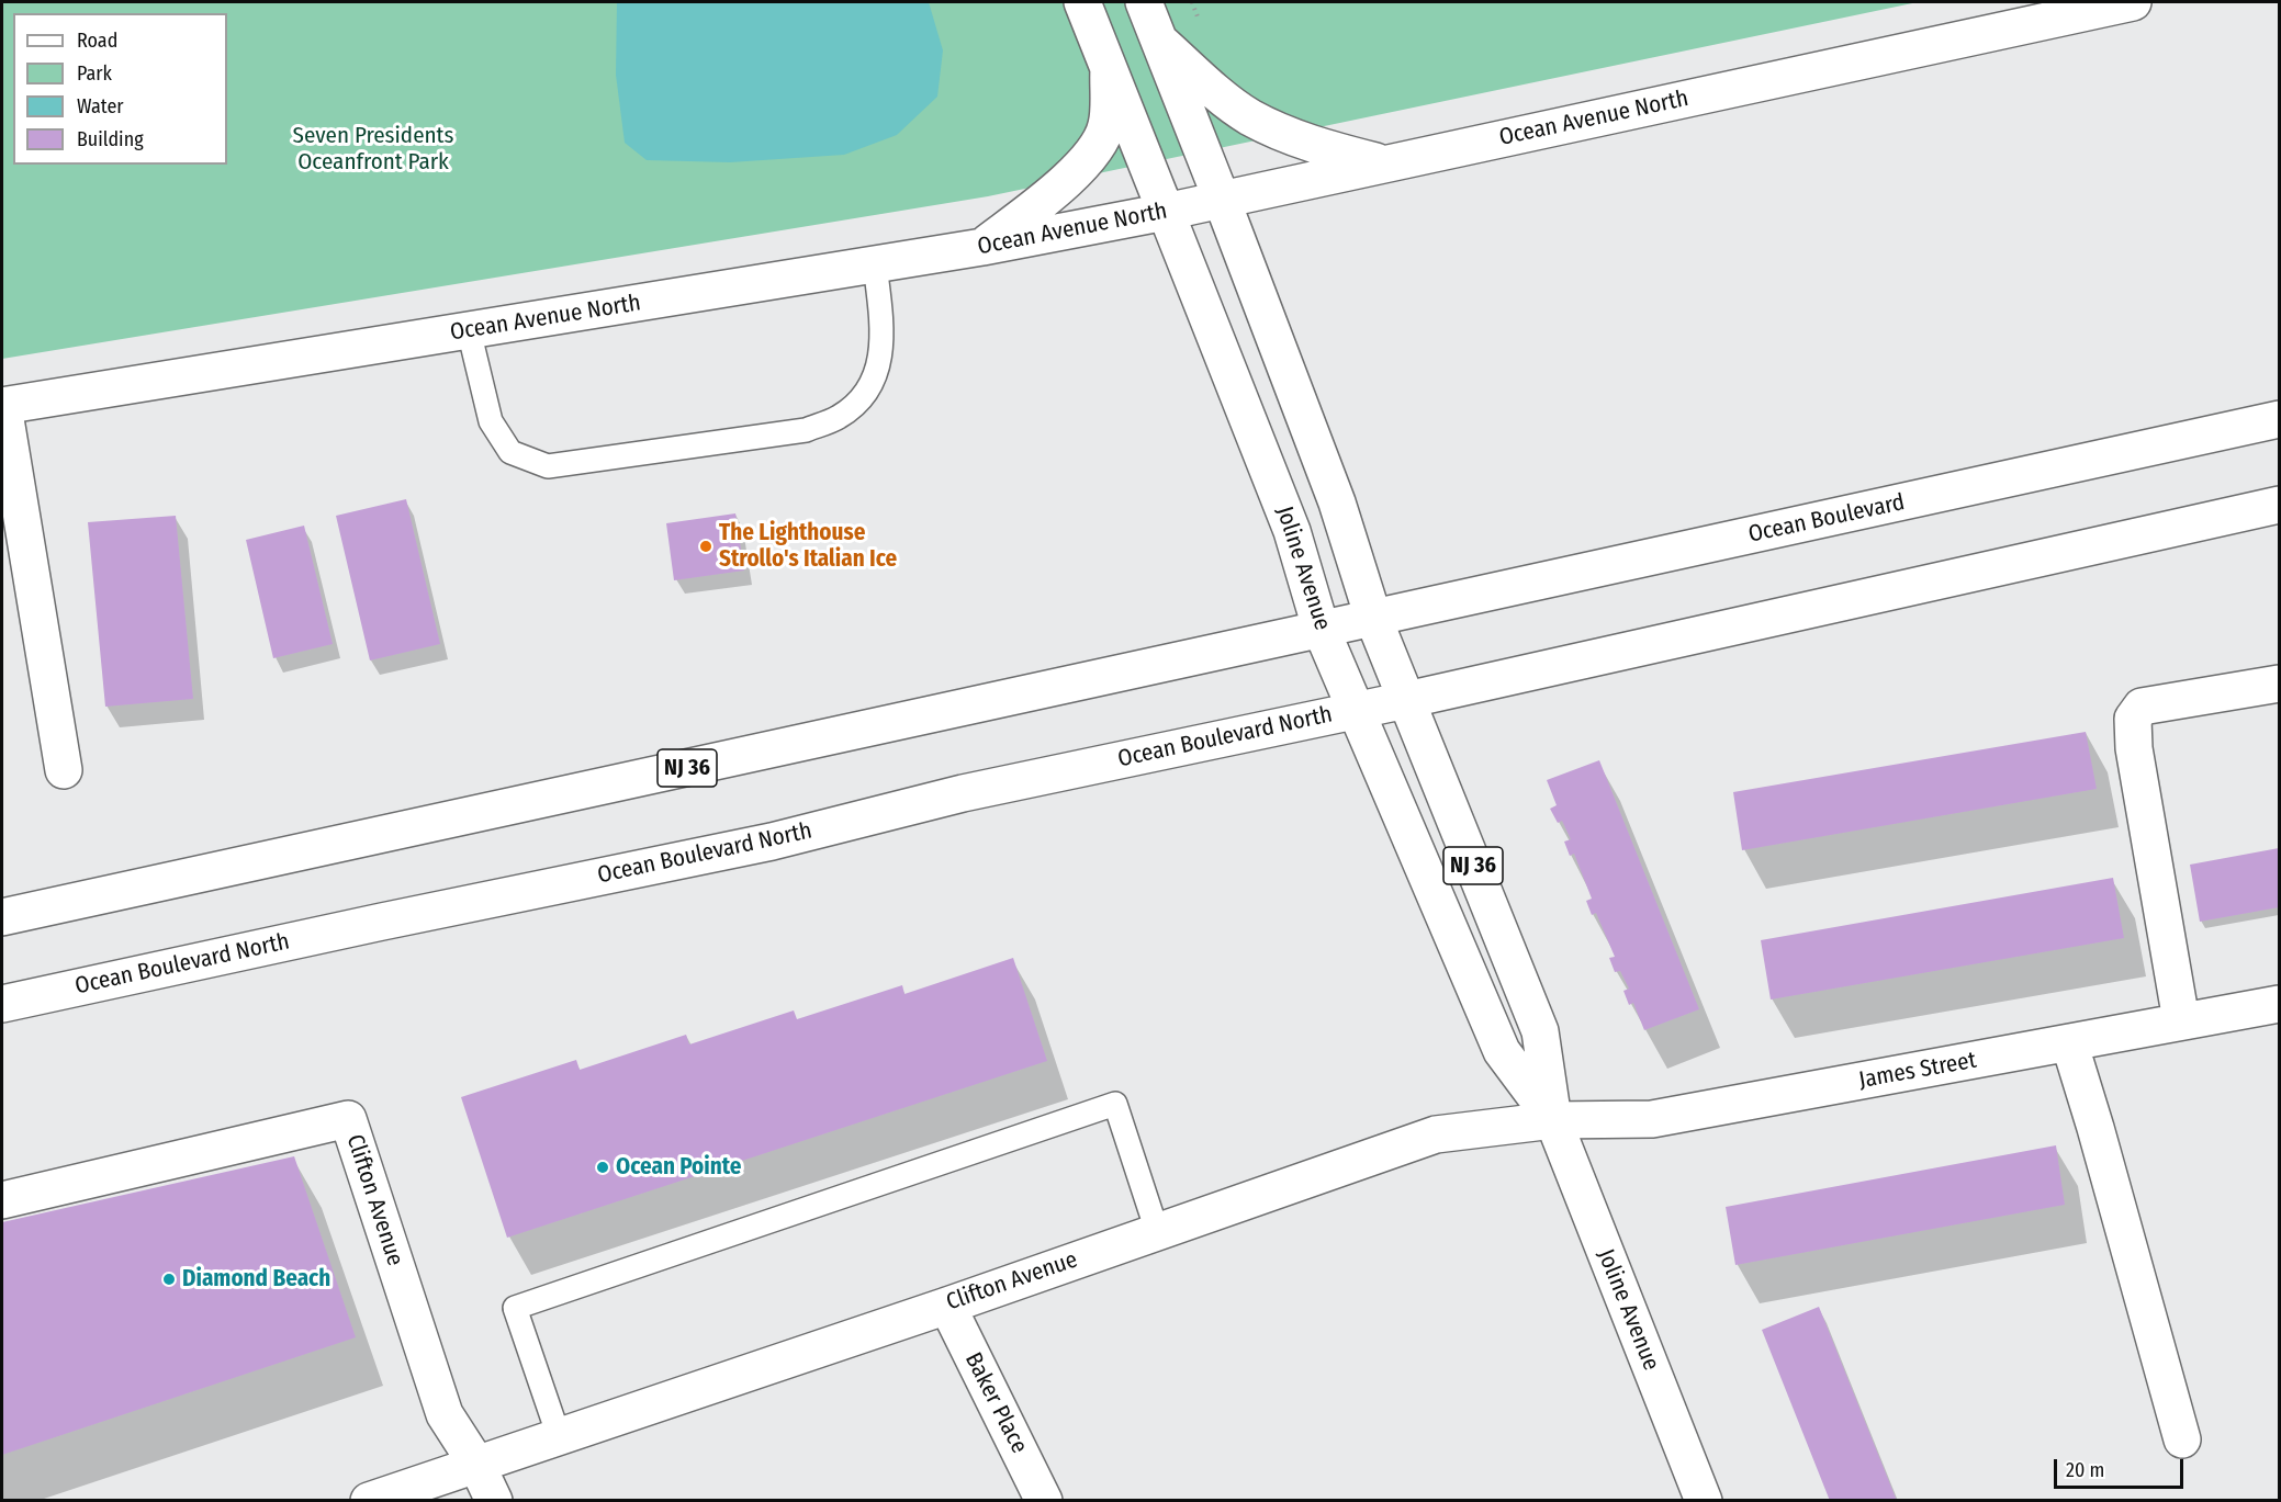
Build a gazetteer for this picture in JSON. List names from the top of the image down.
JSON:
{
  "streets": {
    "street": [
      "Ocean Avenue North",
      "Ocean Boulevard",
      "Joline Avenue",
      "Ocean Boulevard North",
      "NJ 36",
      "James Street",
      "Clifton Avenue",
      "Baker Place"
    ]
  },
  "crossings": [
    ["Ocean Avenue North", "Joline Avenue"],
    ["Ocean Boulevard", "Joline Avenue"],
    ["Ocean Boulevard", "NJ 36"],
    ["Joline Avenue", "Ocean Boulevard North"],
    ["Joline Avenue", "NJ 36"],
    ["Joline Avenue", "James Street"],
    ["Joline Avenue", "Clifton Avenue"],
    ["James Street", "Clifton Avenue"],
    ["Clifton Avenue", "Baker Place"]
  ],
  "parks": ["Seven Presidents Oceanfront Park"],
  "places": ["The Lighthouse Strollo's Italian Ice", "Ocean Pointe", "Diamond Beach"],
  "legend": [
    "Road",
    "Park",
    "Water",
    "Building"
  ],
  "scale_bar": "20 m"
}
